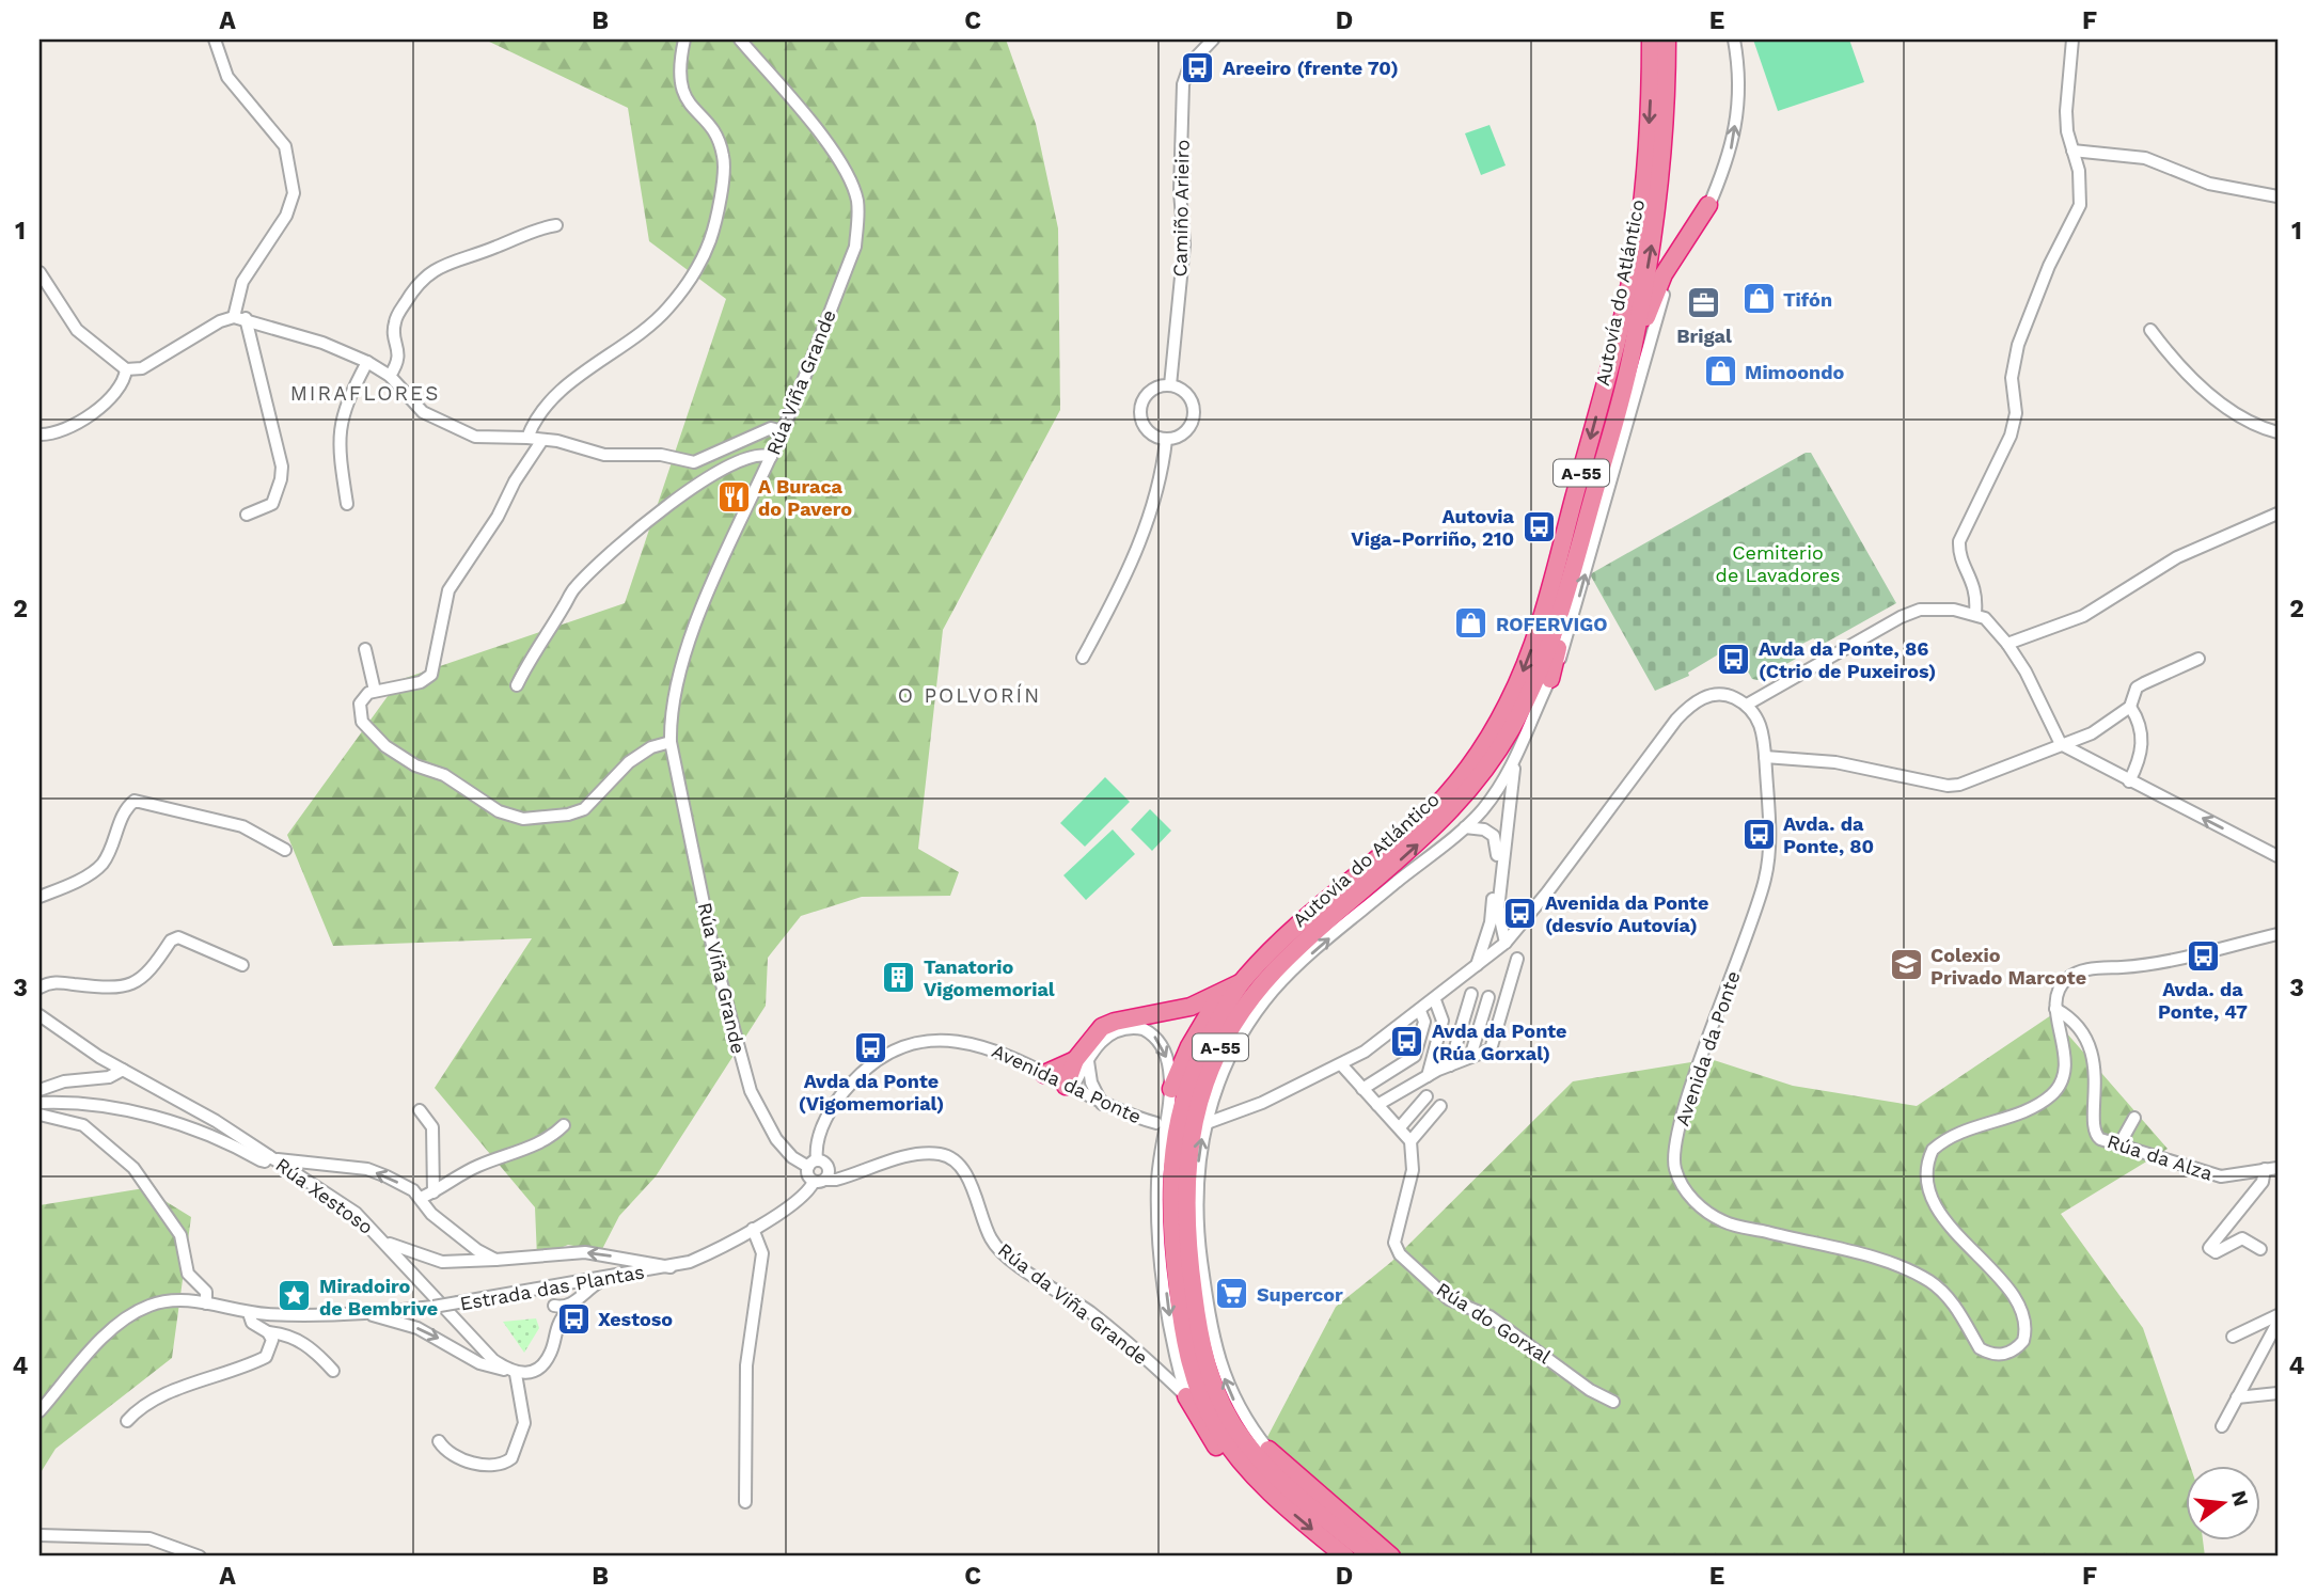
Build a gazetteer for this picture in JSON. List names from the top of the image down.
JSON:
{
  "streets": {
    "highway": ["Autovía do Atlántico", "A-55"],
    "street": [
      "Camiño Arieiro",
      "Rúa Viña Grande",
      "Avenida da Ponte",
      "Rúa da Alza",
      "Rúa Xestoso",
      "Estrada das Plantas",
      "Rúa da Viña Grande",
      "Rúa do Gorxal"
    ]
  },
  "crossings": [
    ["Rúa Viña Grande", "Avenida da Ponte"],
    ["Rúa Viña Grande", "Rúa da Viña Grande"],
    ["Avenida da Ponte", "Rúa da Alza"]
  ],
  "districts": ["MIRAFLORES", "O POLVORÍN"],
  "parks": ["Cemiterio de Lavadores"],
  "places": {
    "bus stop": [
      "Areeiro (frente 70)",
      "Autovia Viga-Porriño, 210",
      "Avda da Ponte, 86 (Ctrio de Puxeiros)",
      "Avda. da Ponte, 80",
      "Avenida da Ponte (desvío Autovía)",
      "Avda. da Ponte, 47",
      "Avda da Ponte (Rúa Gorxal)",
      "Avda da Ponte (Vigomemorial)",
      "Xestoso"
    ],
    "shop": ["Tifón", "Mimoondo", "ROFERVIGO"],
    "office": ["Brigal"],
    "restaurant": ["A Buraca do Pavero"],
    "school or university": ["Colexio Privado Marcote"],
    "building": ["Tanatorio Vigomemorial"],
    "supermarket": ["Supercor"],
    "place": ["Miradoiro de Bembrive"]
  },
  "north": "right",
  "grid": {
    "columns": [
      "A",
      "B",
      "C",
      "D",
      "E",
      "F"
    ],
    "rows": [
      "1",
      "2",
      "3",
      "4"
    ]
  }
}
